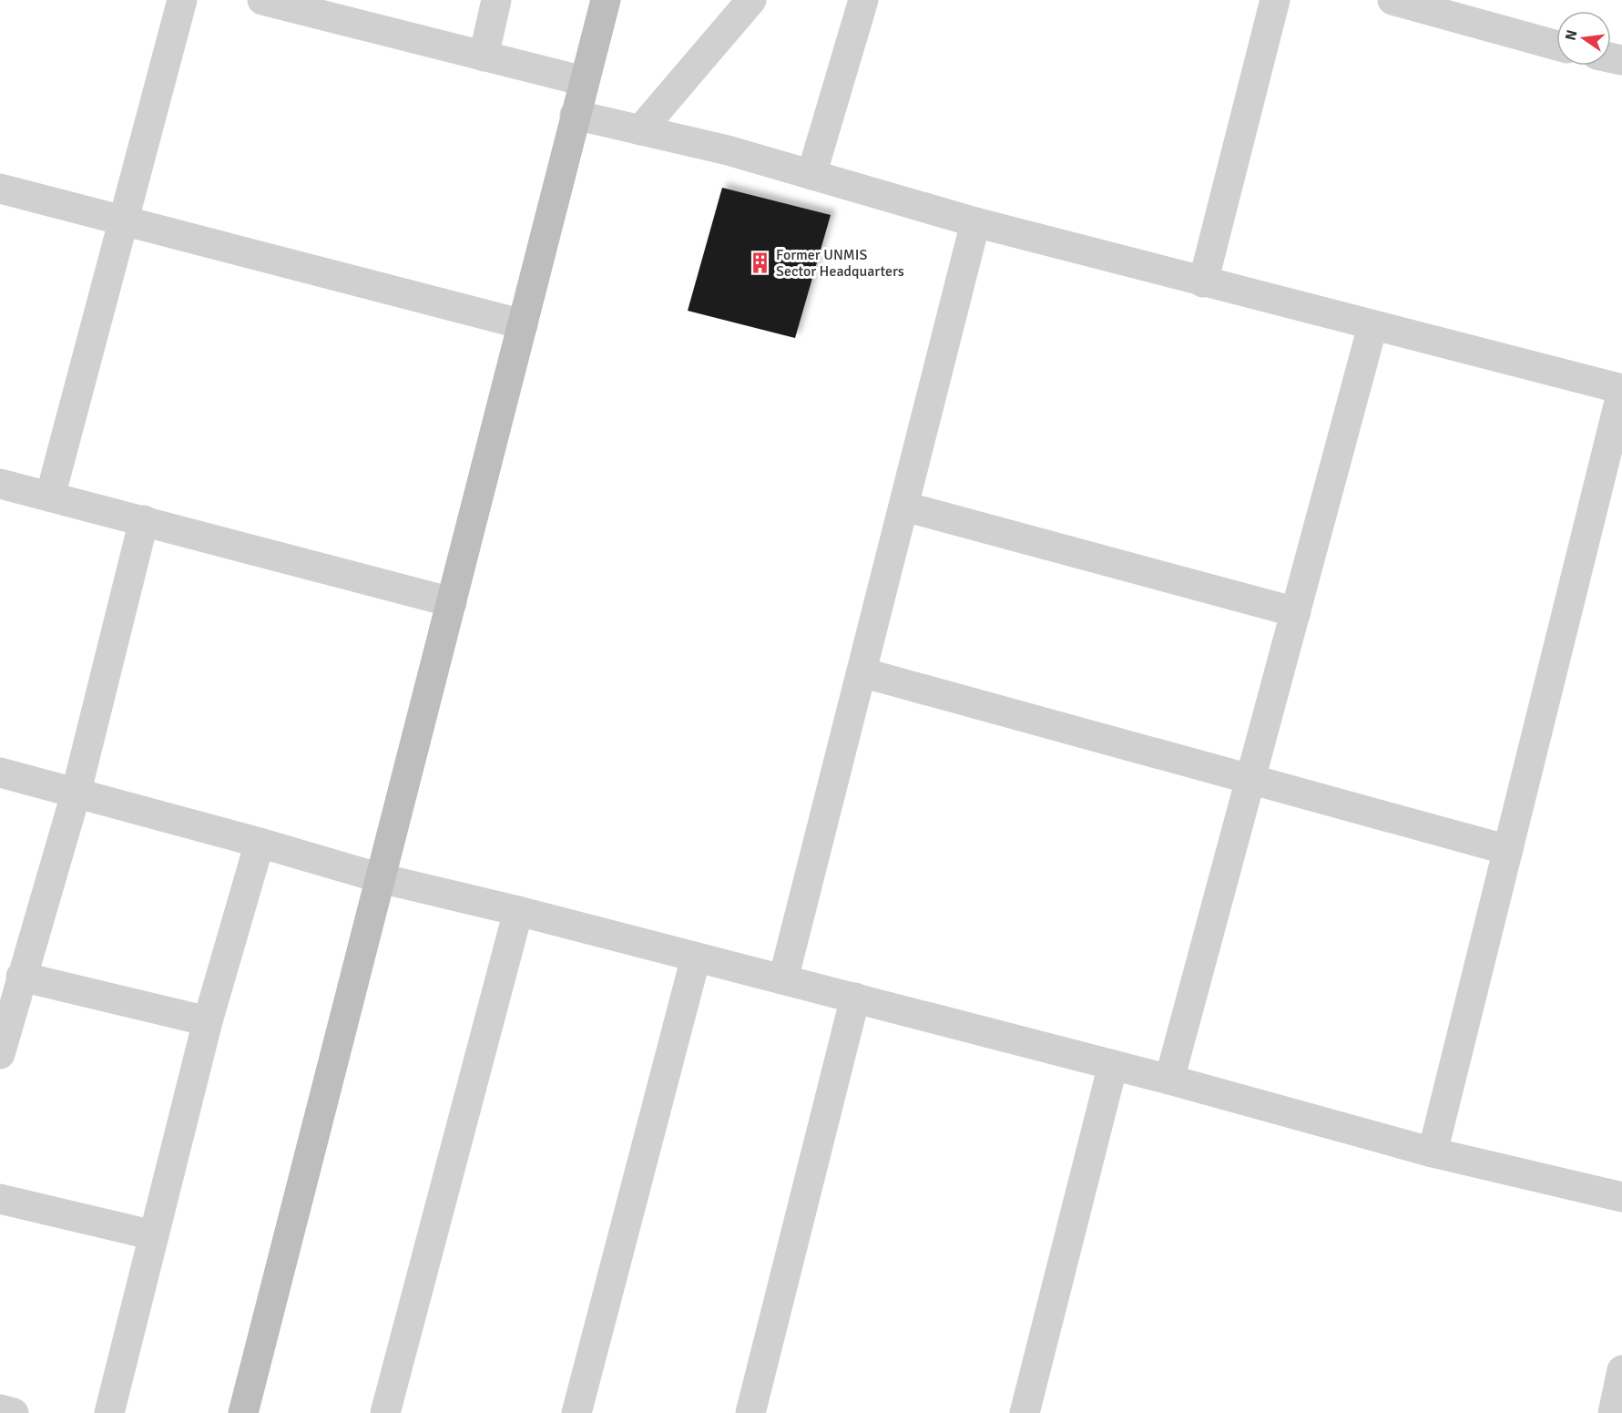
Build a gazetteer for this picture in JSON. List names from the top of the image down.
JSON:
{
  "places": {
    "building": ["Former UNMIS Sector Headquarters"]
  },
  "north": "left"
}
